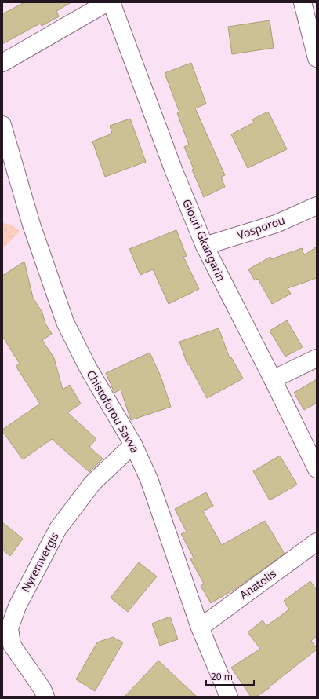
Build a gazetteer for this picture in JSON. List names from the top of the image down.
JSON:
{
  "streets": {
    "street": [
      "Vosporou",
      "Giouri Gkangarin",
      "Chistoforou Savva",
      "Nyremvergis",
      "Anatolis"
    ]
  },
  "crossings": [
    ["Vosporou", "Giouri Gkangarin"],
    ["Chistoforou Savva", "Nyremvergis"],
    ["Chistoforou Savva", "Anatolis"]
  ],
  "scale_bar": "20 m"
}
